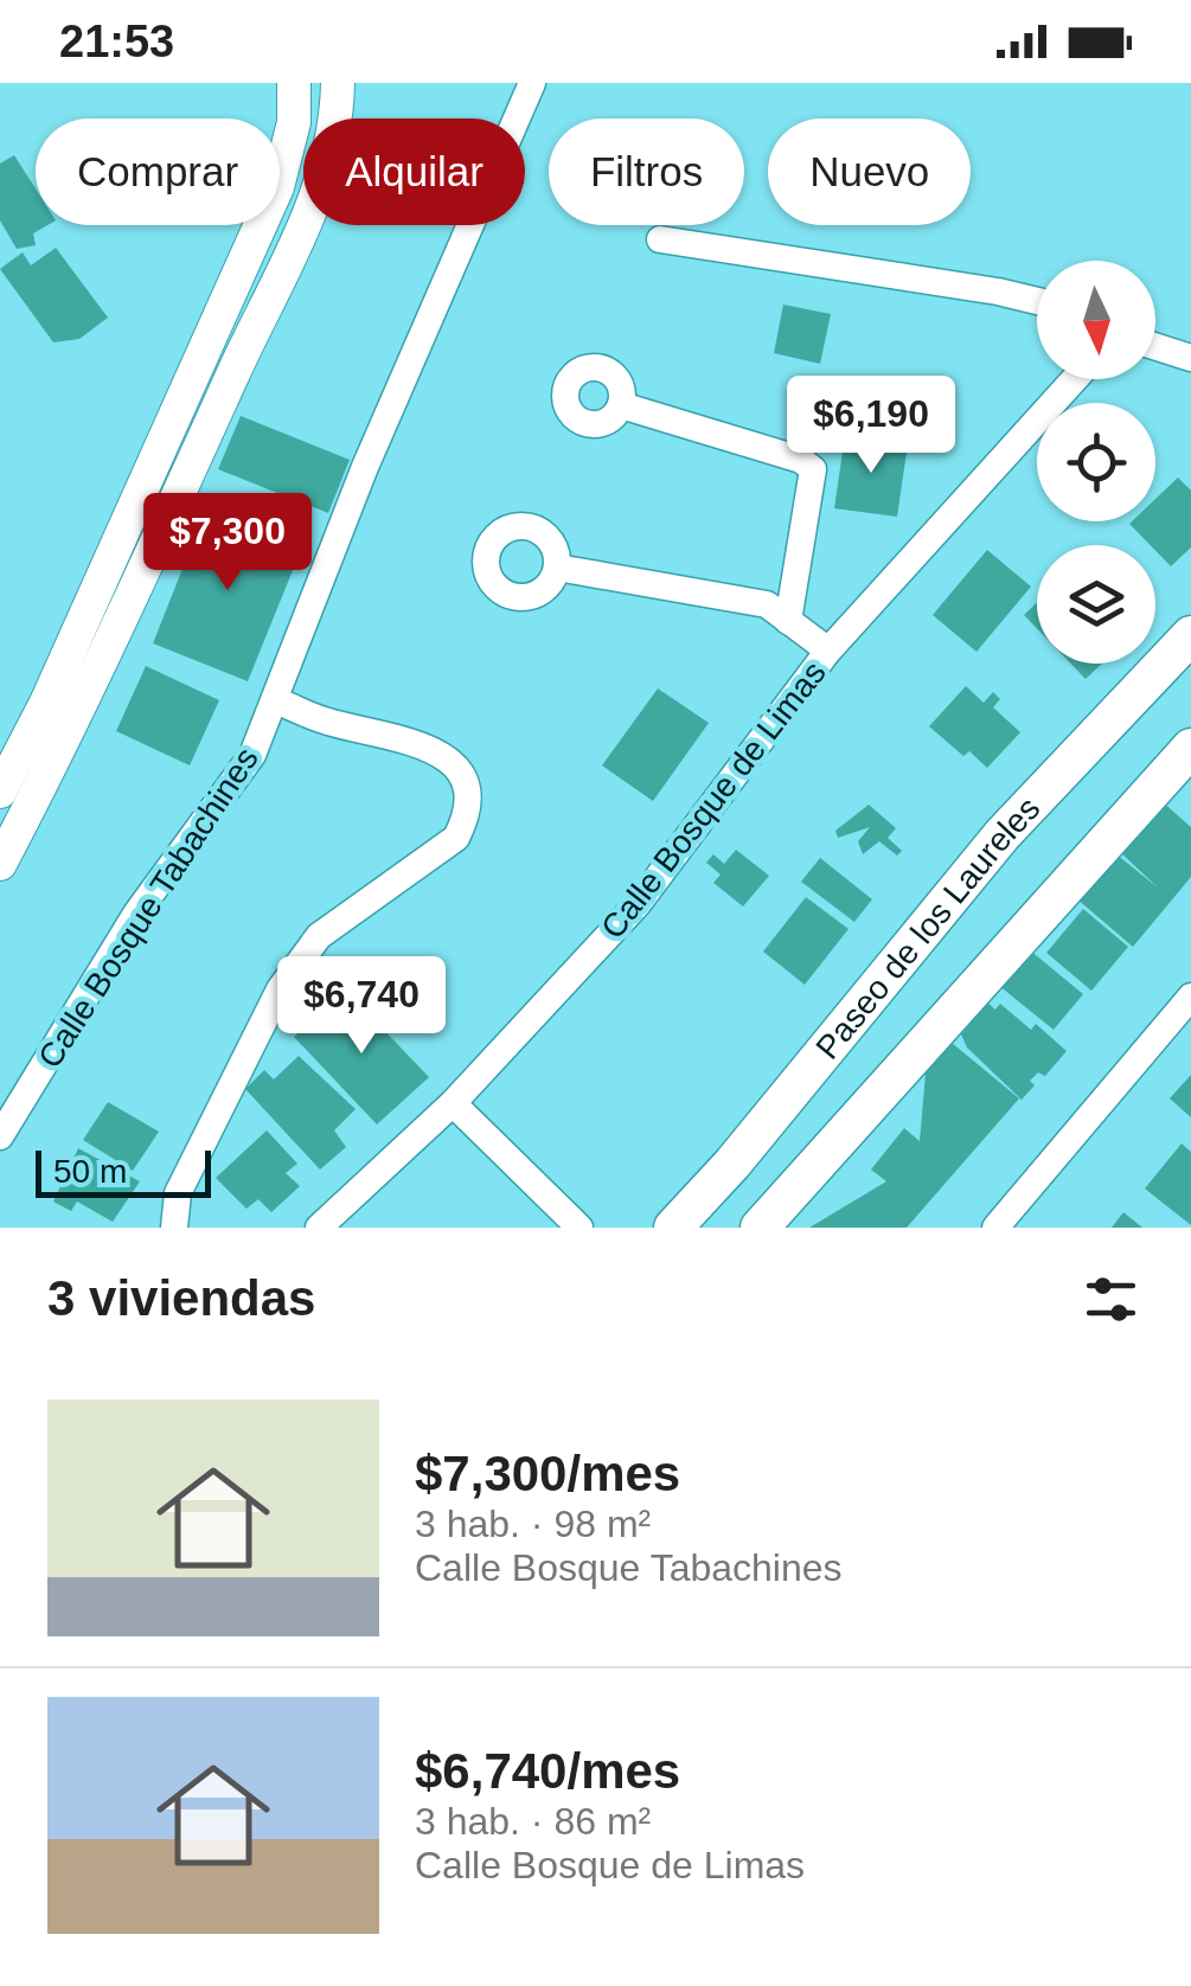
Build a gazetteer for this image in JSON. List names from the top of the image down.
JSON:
{
  "streets": {
    "main road": ["Paseo de los Laureles"],
    "street": ["Calle Bosque de Limas", "Calle Bosque Tabachines"]
  },
  "scale_bar": "50 m",
  "north": "bottom",
  "page": {
    "status": "21:53",
    "chip": [
      "Comprar",
      "Alquilar",
      "Filtros",
      "Nuevo"
    ],
    "price": ["$6,190", "$7,300", "$6,740"],
    "scale": "50 m",
    "heading": "3 viviendas",
    "list": [
      {
        "name": "$7,300/mes",
        "note": "3 hab. · 98 m² · Calle Bosque Tabachines"
      },
      {
        "name": "$6,740/mes",
        "note": "3 hab. · 86 m² · Calle Bosque de Limas"
      }
    ]
  }
}
